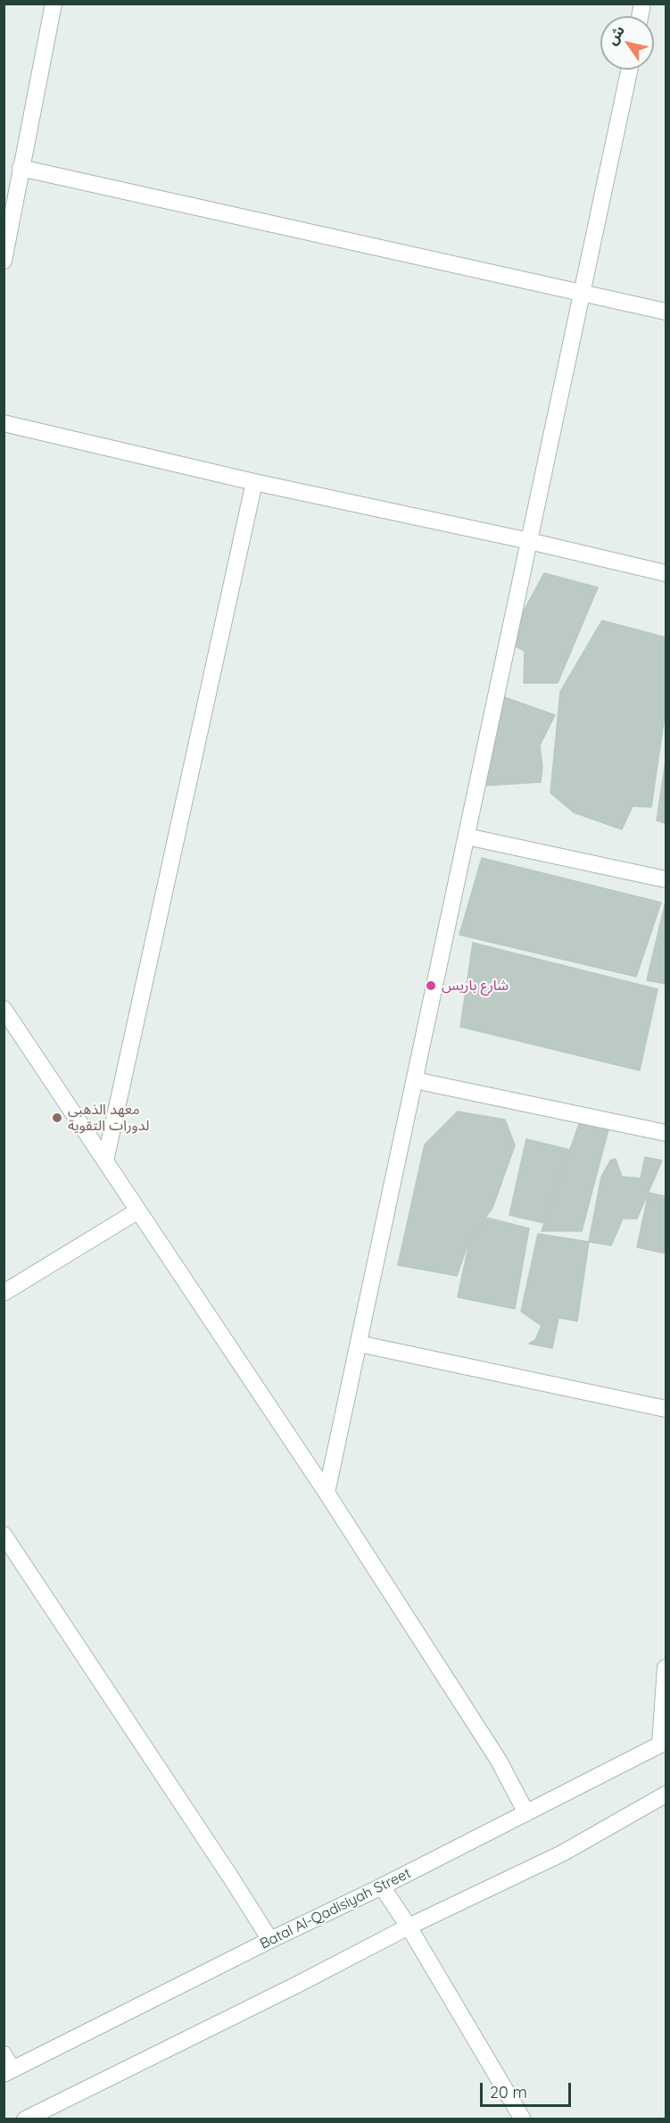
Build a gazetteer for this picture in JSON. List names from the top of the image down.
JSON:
{
  "streets": {
    "street": ["Batal Al-Qadisiyah Street"]
  },
  "places": ["شارع باريس", "معهد الذهبي لدورات التقوية"],
  "scale_bar": "20 m",
  "north": "top left"
}
